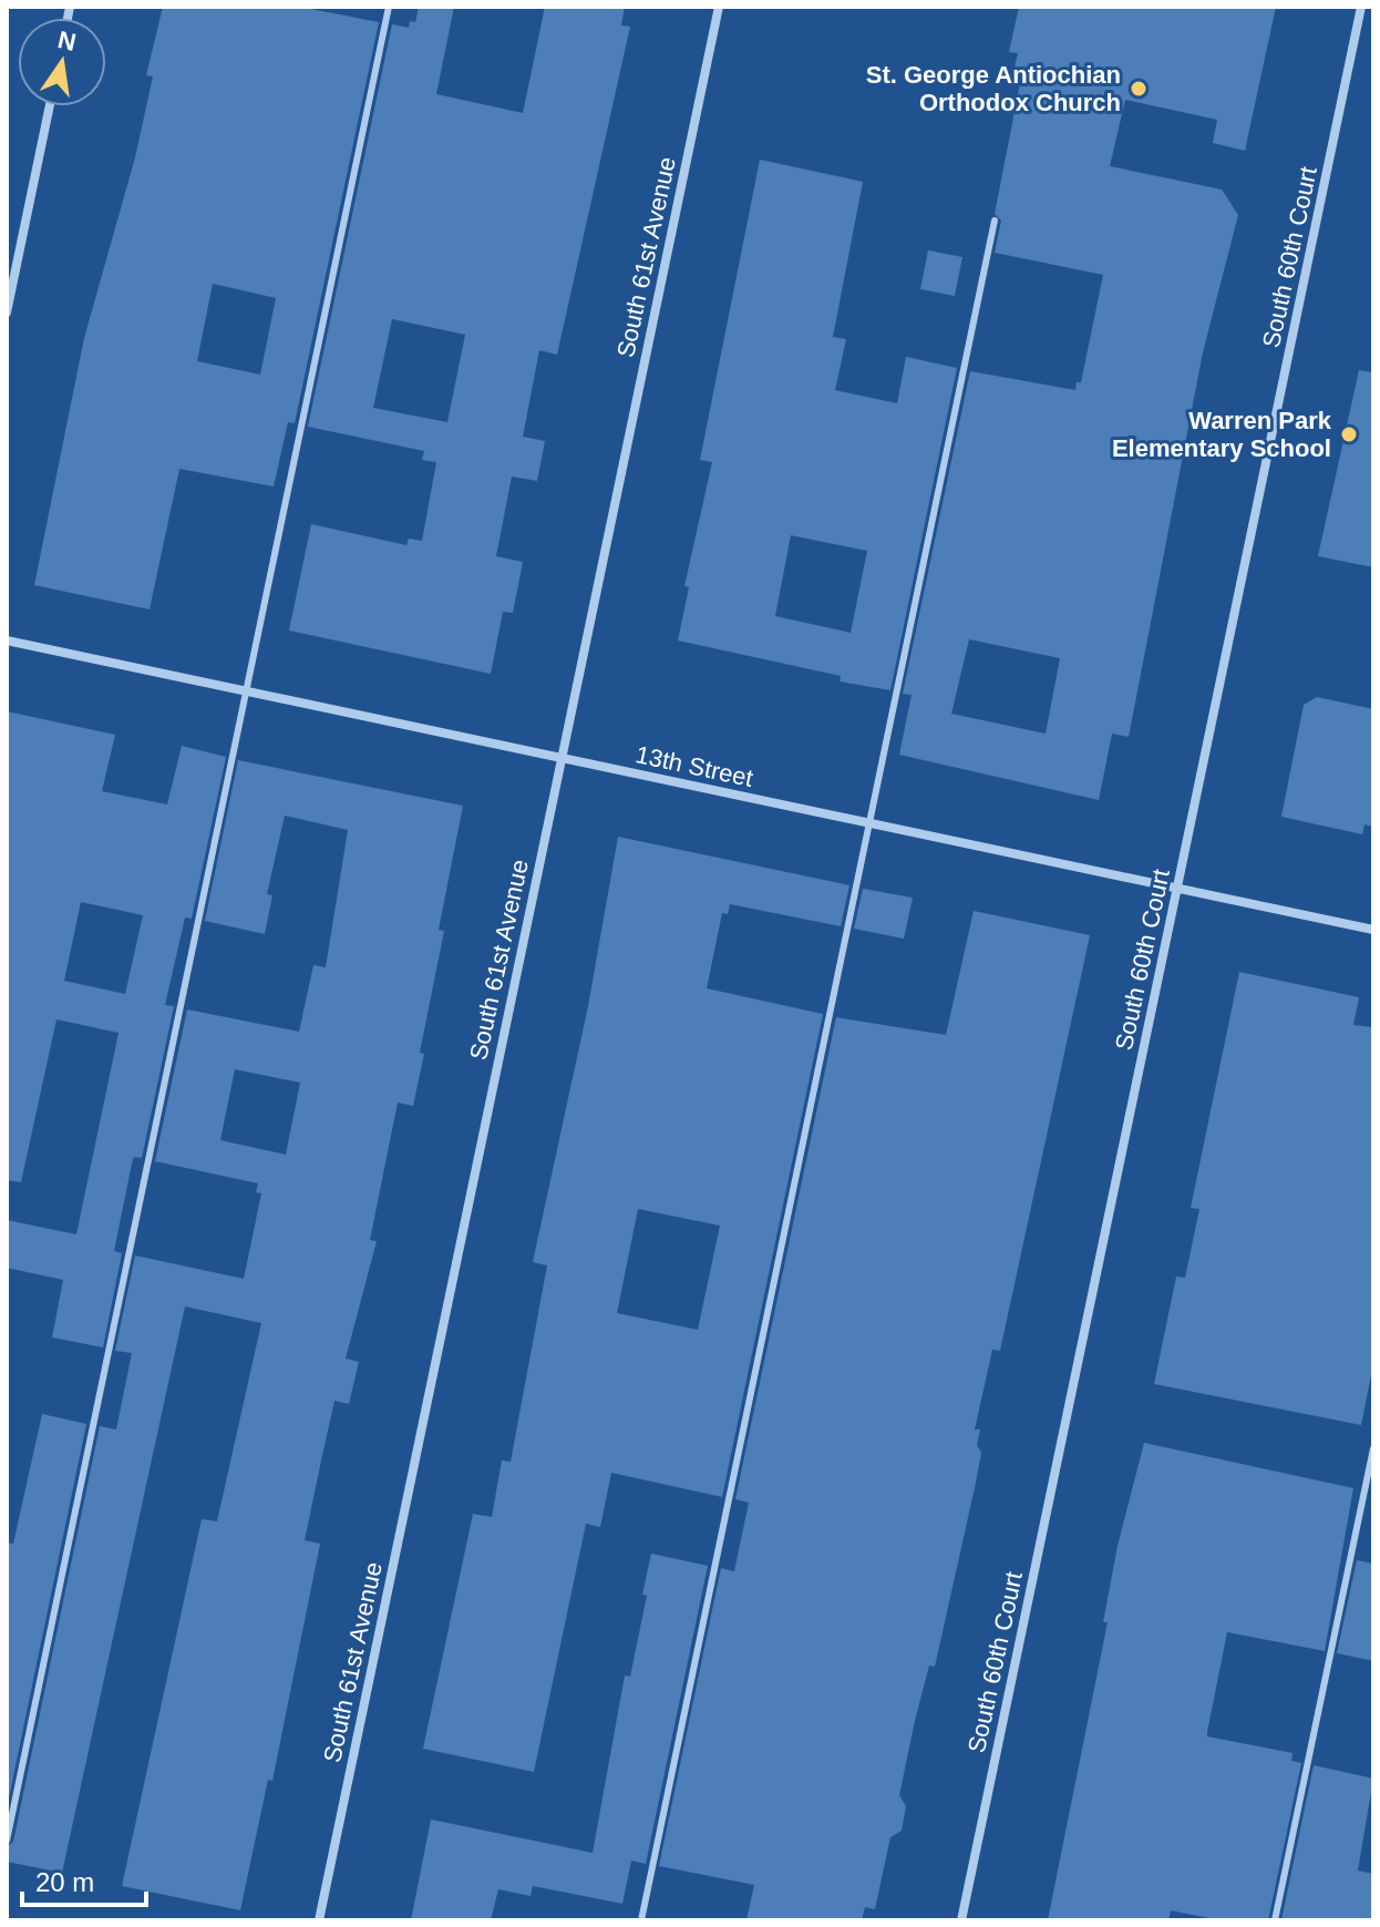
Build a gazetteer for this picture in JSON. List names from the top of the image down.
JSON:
{
  "streets": {
    "street": ["South 61st Avenue", "South 60th Court", "13th Street"]
  },
  "crossings": [
    ["South 61st Avenue", "13th Street"],
    ["South 60th Court", "13th Street"]
  ],
  "places": ["St. George Antiochian Orthodox Church", "Warren Park Elementary School"],
  "scale_bar": "20 m",
  "north": "top"
}
